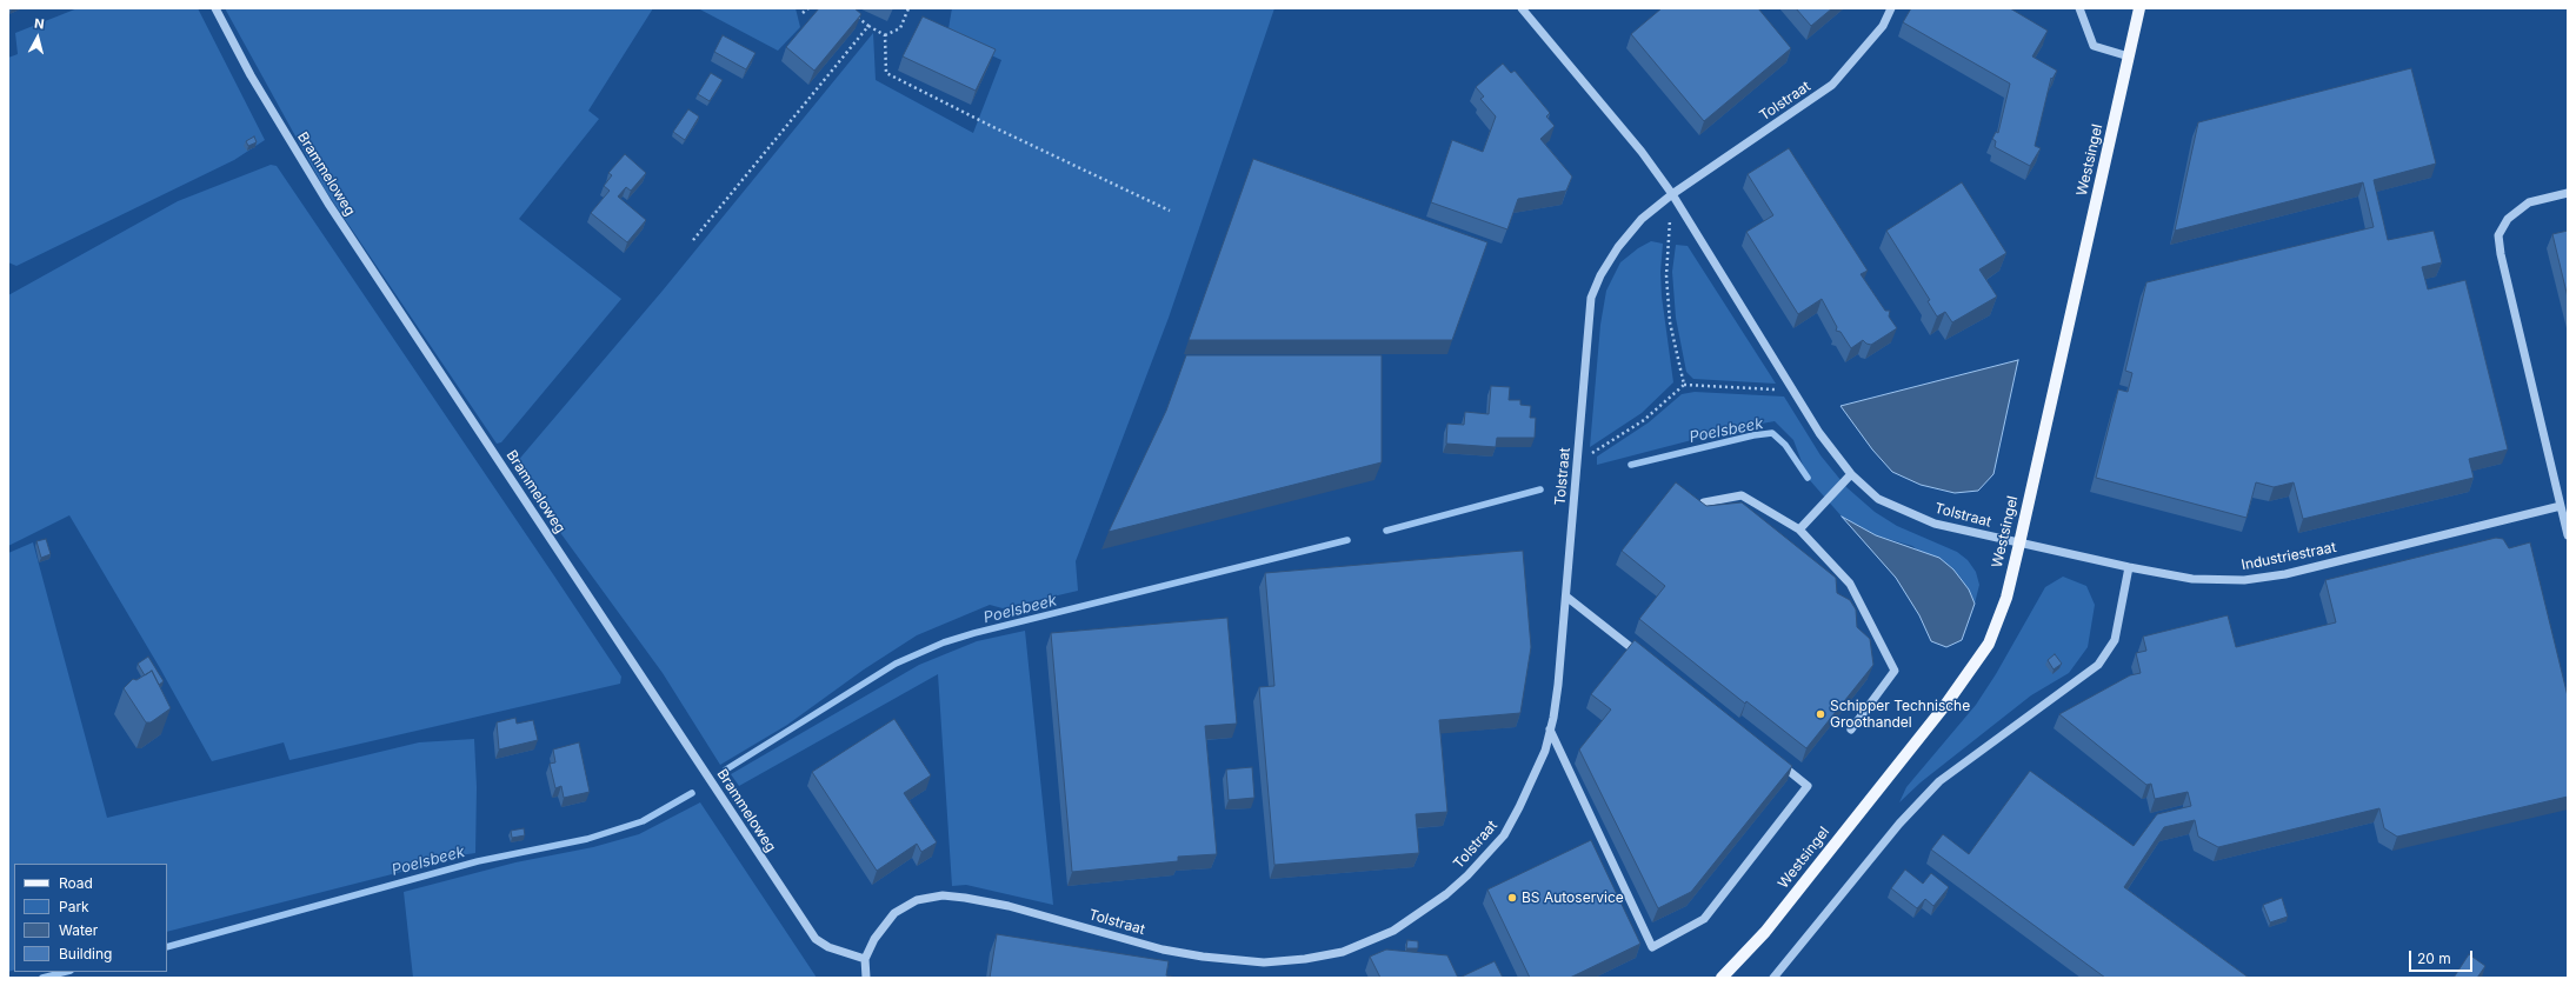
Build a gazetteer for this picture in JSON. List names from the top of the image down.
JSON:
{
  "streets": {
    "main road": ["Westsingel"],
    "street": ["Tolstraat", "Brammeloweg", "Industriestraat"]
  },
  "crossings": [
    ["Tolstraat", "Westsingel"],
    ["Tolstraat", "Brammeloweg"],
    ["Tolstraat", "Industriestraat"],
    ["Westsingel", "Industriestraat"]
  ],
  "water": ["Poelsbeek"],
  "places": ["Schipper Technische Groothandel", "BS Autoservice"],
  "legend": [
    "Road",
    "Park",
    "Water",
    "Building"
  ],
  "scale_bar": "20 m",
  "north": "top"
}
